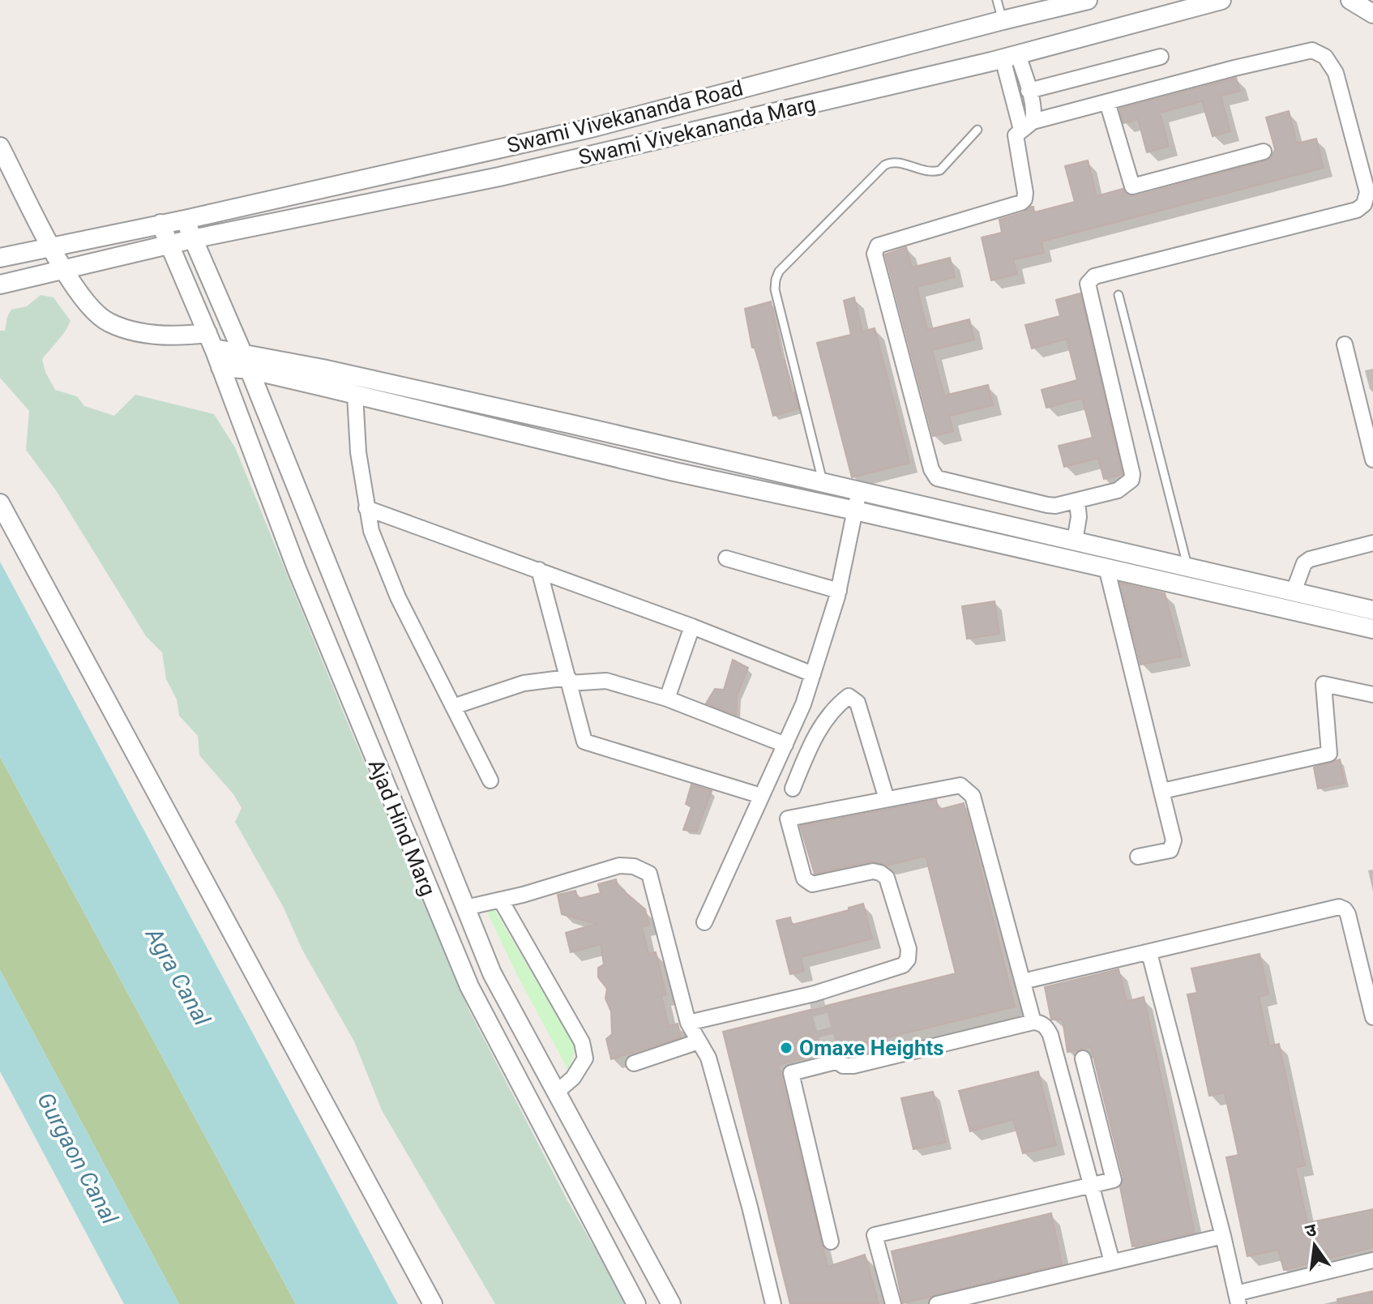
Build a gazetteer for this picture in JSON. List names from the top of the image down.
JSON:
{
  "streets": {
    "street": ["Swami Vivekananda Road", "Swami Vivekananda Marg", "Ajad Hind Marg"]
  },
  "crossings": [
    ["Swami Vivekananda Road", "Ajad Hind Marg"],
    ["Swami Vivekananda Marg", "Ajad Hind Marg"]
  ],
  "water": ["Agra Canal", "Gurgaon Canal"],
  "places": ["Omaxe Heights"],
  "north": "top"
}
